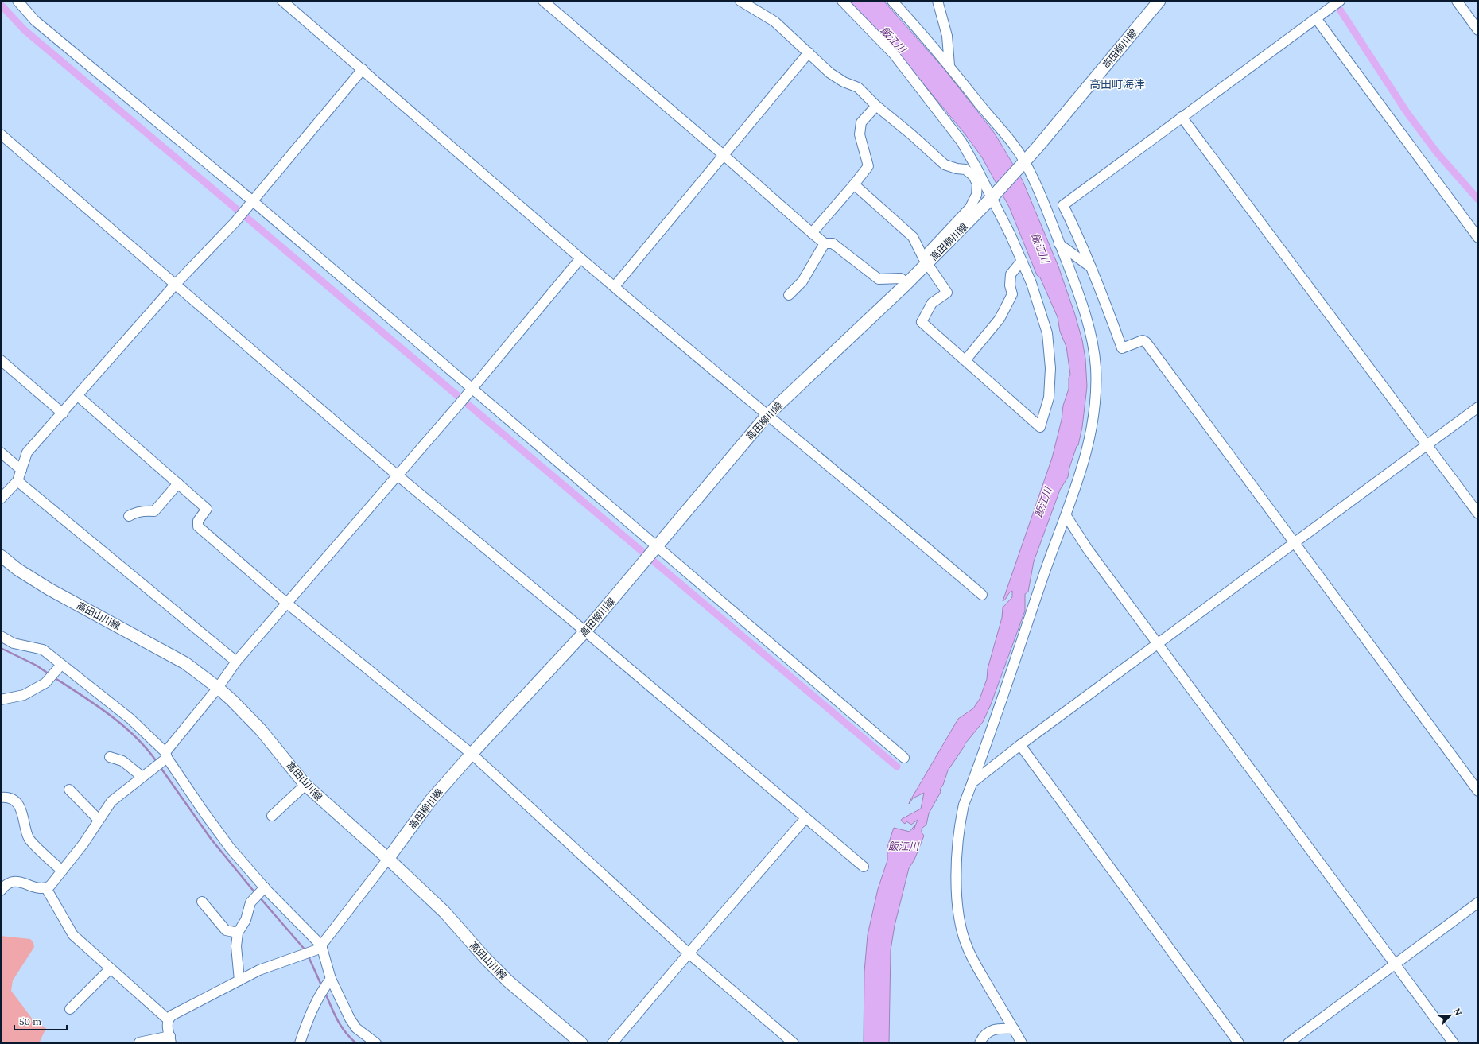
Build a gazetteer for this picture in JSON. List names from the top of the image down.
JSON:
{
  "streets": {
    "main road": ["高田柳川線", "高田山川線"]
  },
  "crossings": [
    ["高田柳川線", "高田山川線"]
  ],
  "districts": ["高田町海津"],
  "water": ["飯江川"],
  "scale_bar": "50 m",
  "north": "top right"
}
